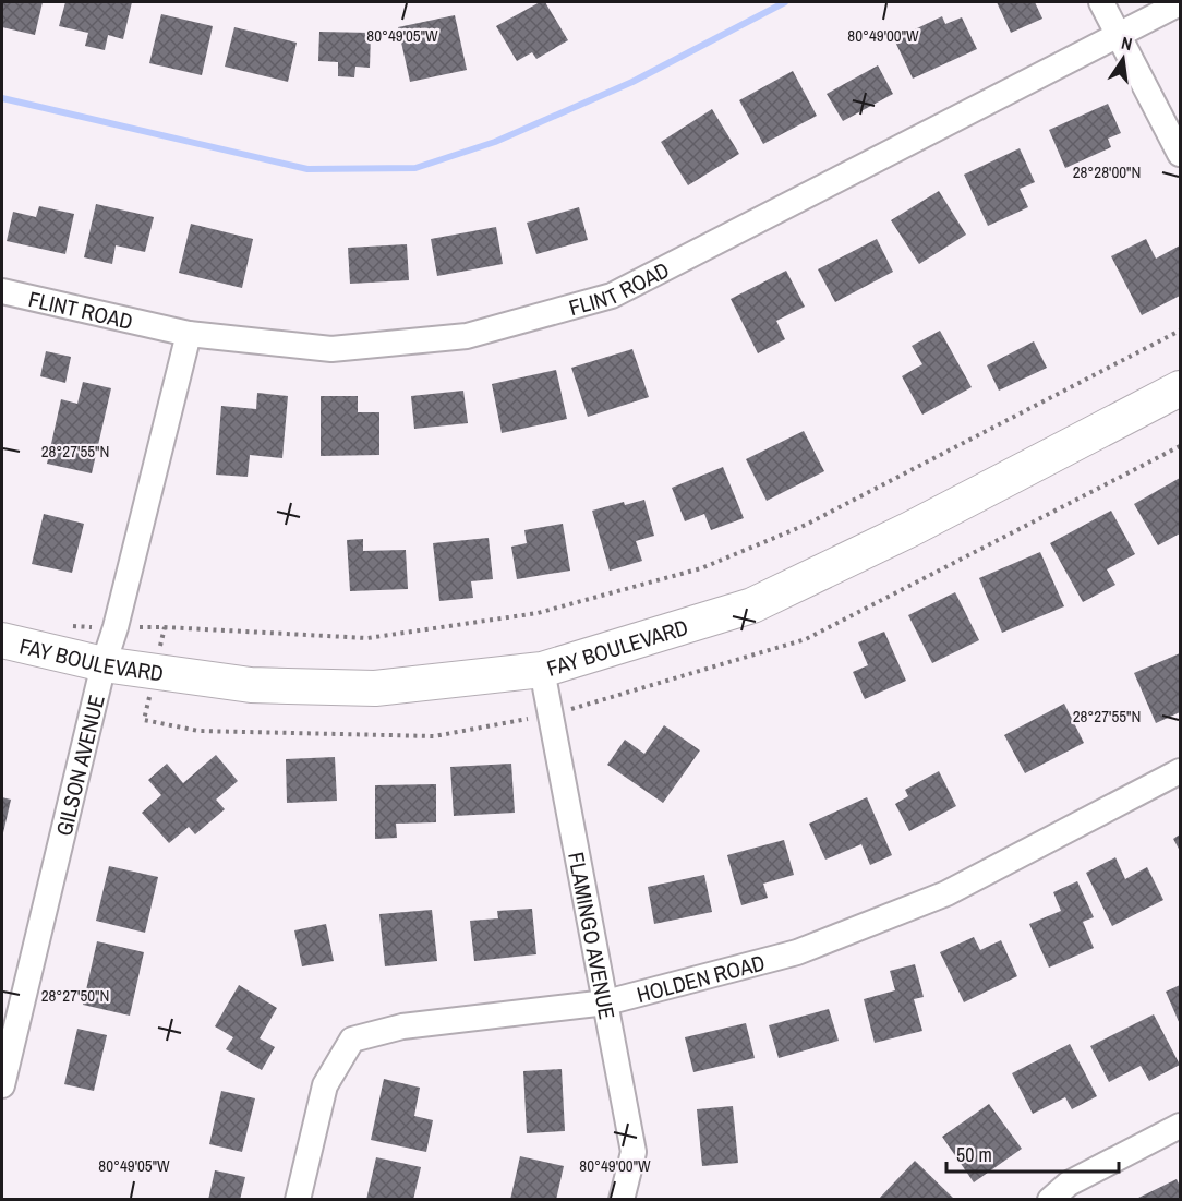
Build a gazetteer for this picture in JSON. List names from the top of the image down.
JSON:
{
  "streets": {
    "street": [
      "FLINT ROAD",
      "FAY BOULEVARD",
      "GILSON AVENUE",
      "FLAMINGO AVENUE",
      "HOLDEN ROAD"
    ]
  },
  "crossings": [
    ["FLINT ROAD", "GILSON AVENUE"],
    ["FAY BOULEVARD", "GILSON AVENUE"],
    ["FAY BOULEVARD", "FLAMINGO AVENUE"],
    ["FLAMINGO AVENUE", "HOLDEN ROAD"]
  ],
  "scale_bar": "50 m",
  "north": "top",
  "coordinates": [
    "80°49'05\"W",
    "80°49'00\"W",
    "28°28'00\"N",
    "28°27'55\"N",
    "28°27'50\"N"
  ]
}
